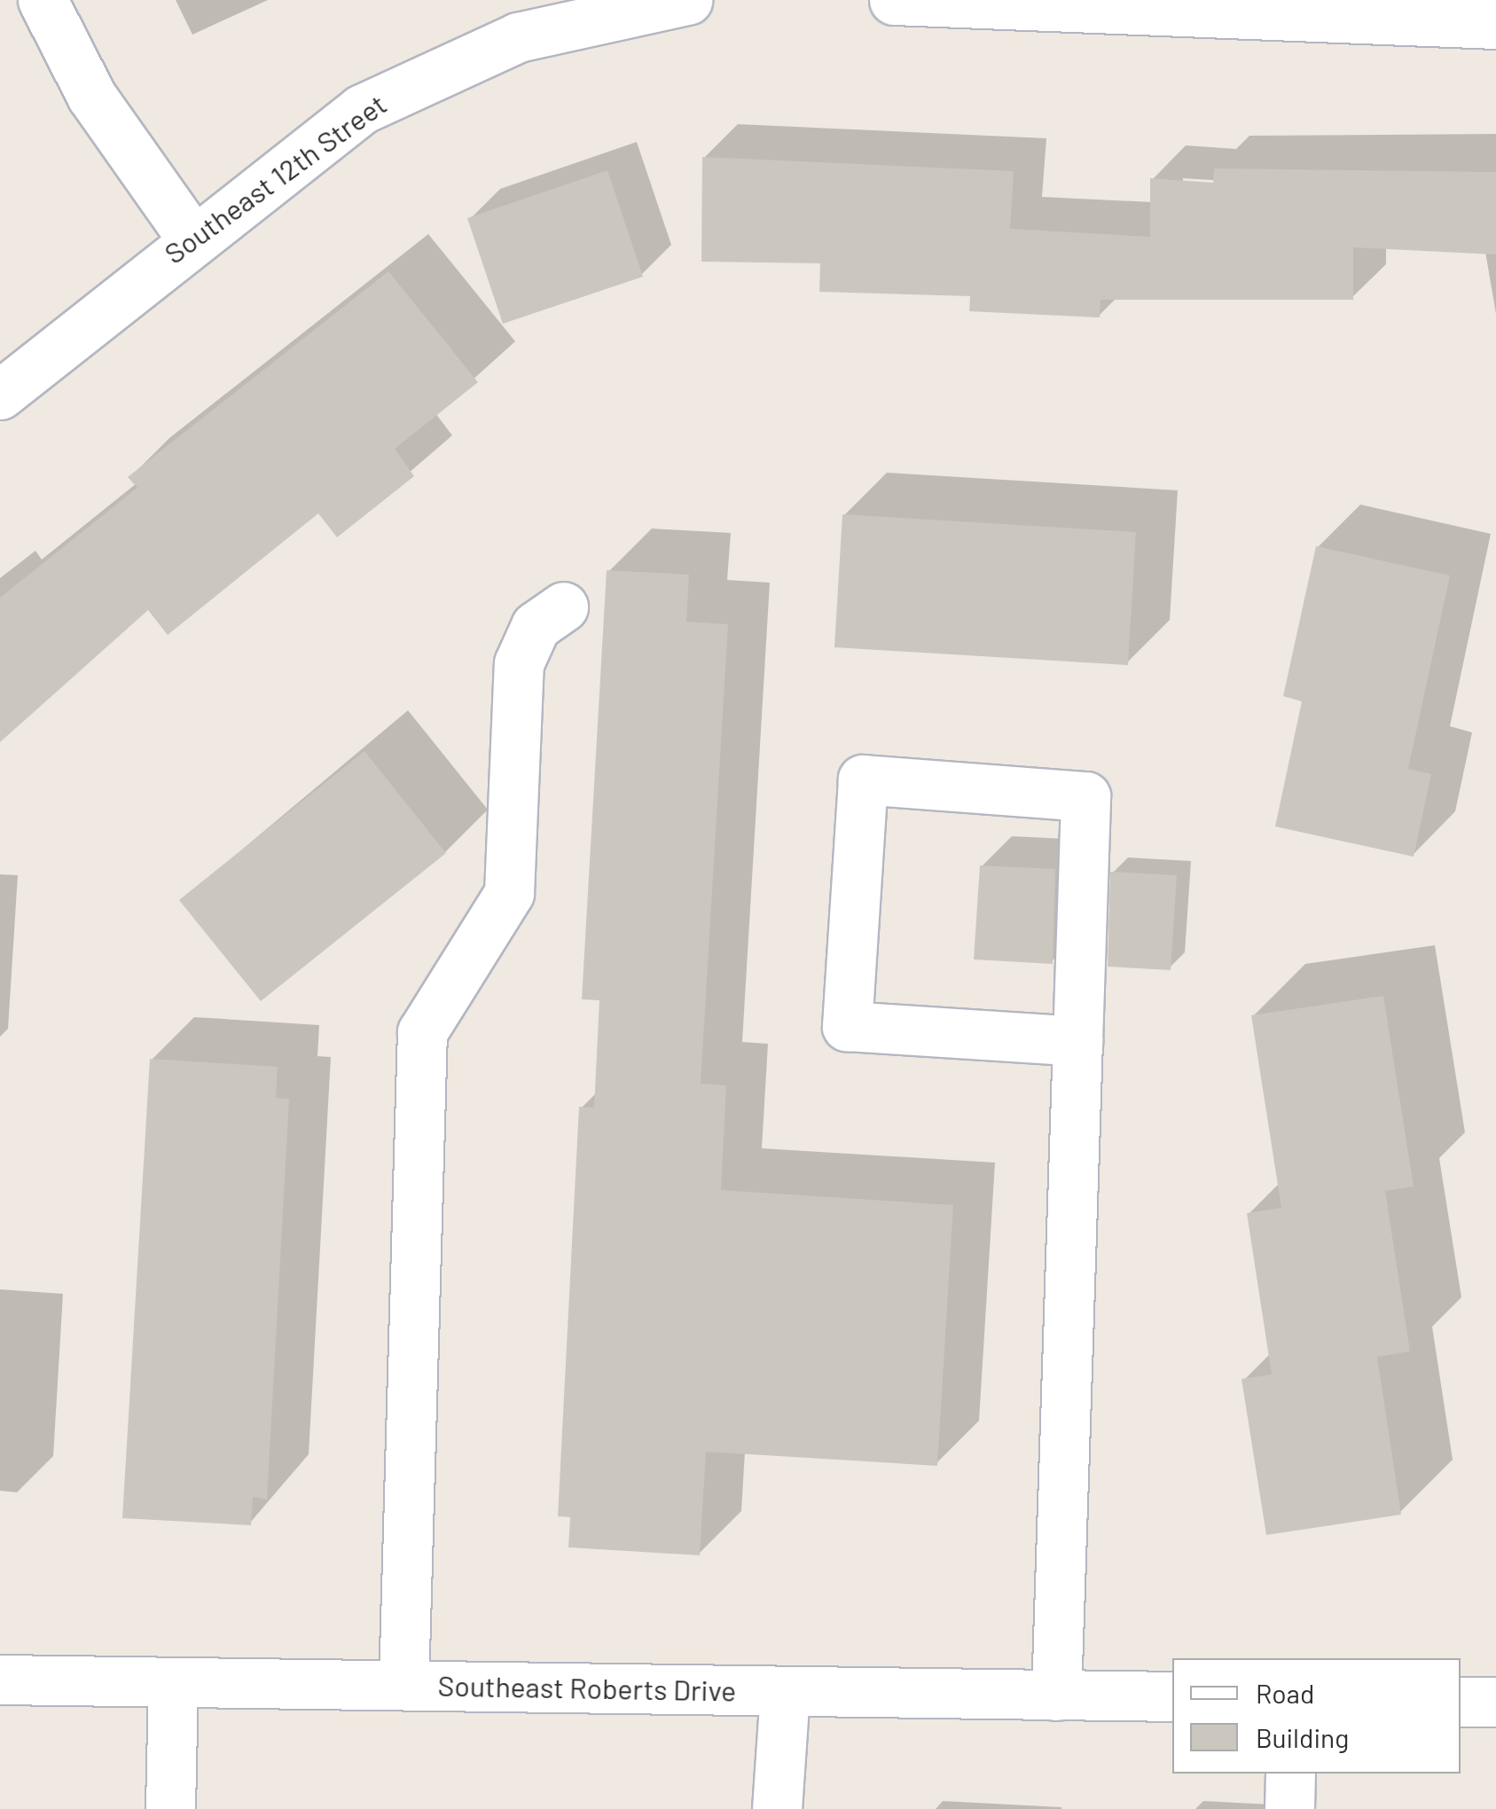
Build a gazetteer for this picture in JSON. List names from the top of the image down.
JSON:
{
  "streets": {
    "street": ["Southeast 12th Street", "Southeast Roberts Drive"]
  },
  "legend": ["Road", "Building"]
}
